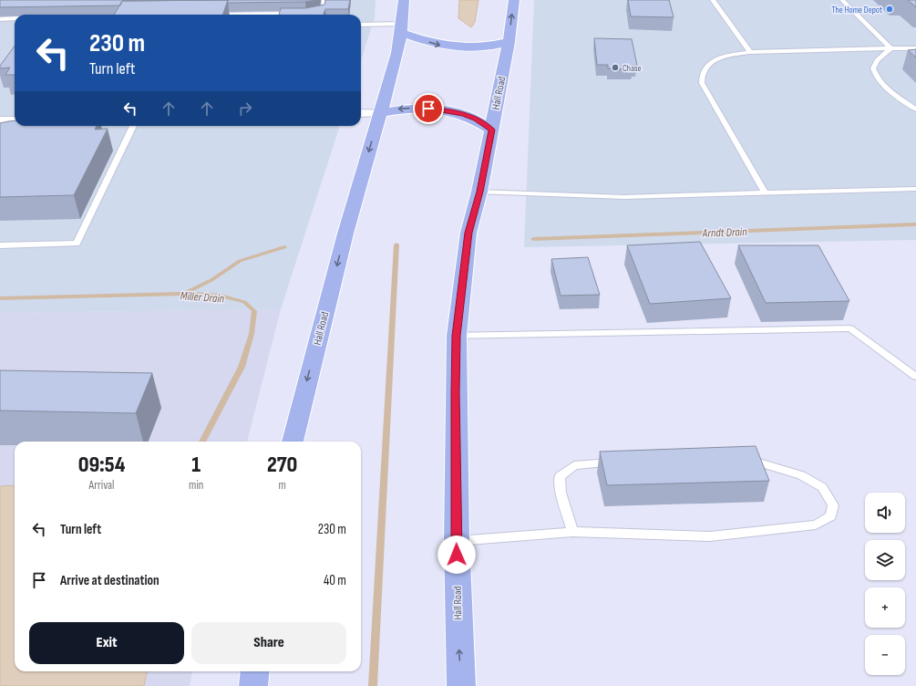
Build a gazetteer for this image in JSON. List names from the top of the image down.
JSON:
{
  "streets": {
    "highway": ["Hall Road"]
  },
  "water": ["Arndt Drain", "Miller Drain"],
  "places": ["The Home Depot", "Chase"],
  "page": {
    "turn": ["230 m", "Turn left"],
    "eta": [
      "09:54",
      "Arrival",
      "1",
      "min",
      "270",
      "m"
    ],
    "map_buttons": ["+", "−"],
    "list": [
      {
        "name": "Turn left",
        "value": "230 m"
      },
      {
        "name": "Arrive at destination",
        "value": "40 m"
      }
    ],
    "buttons": ["Exit", "Share"]
  }
}
